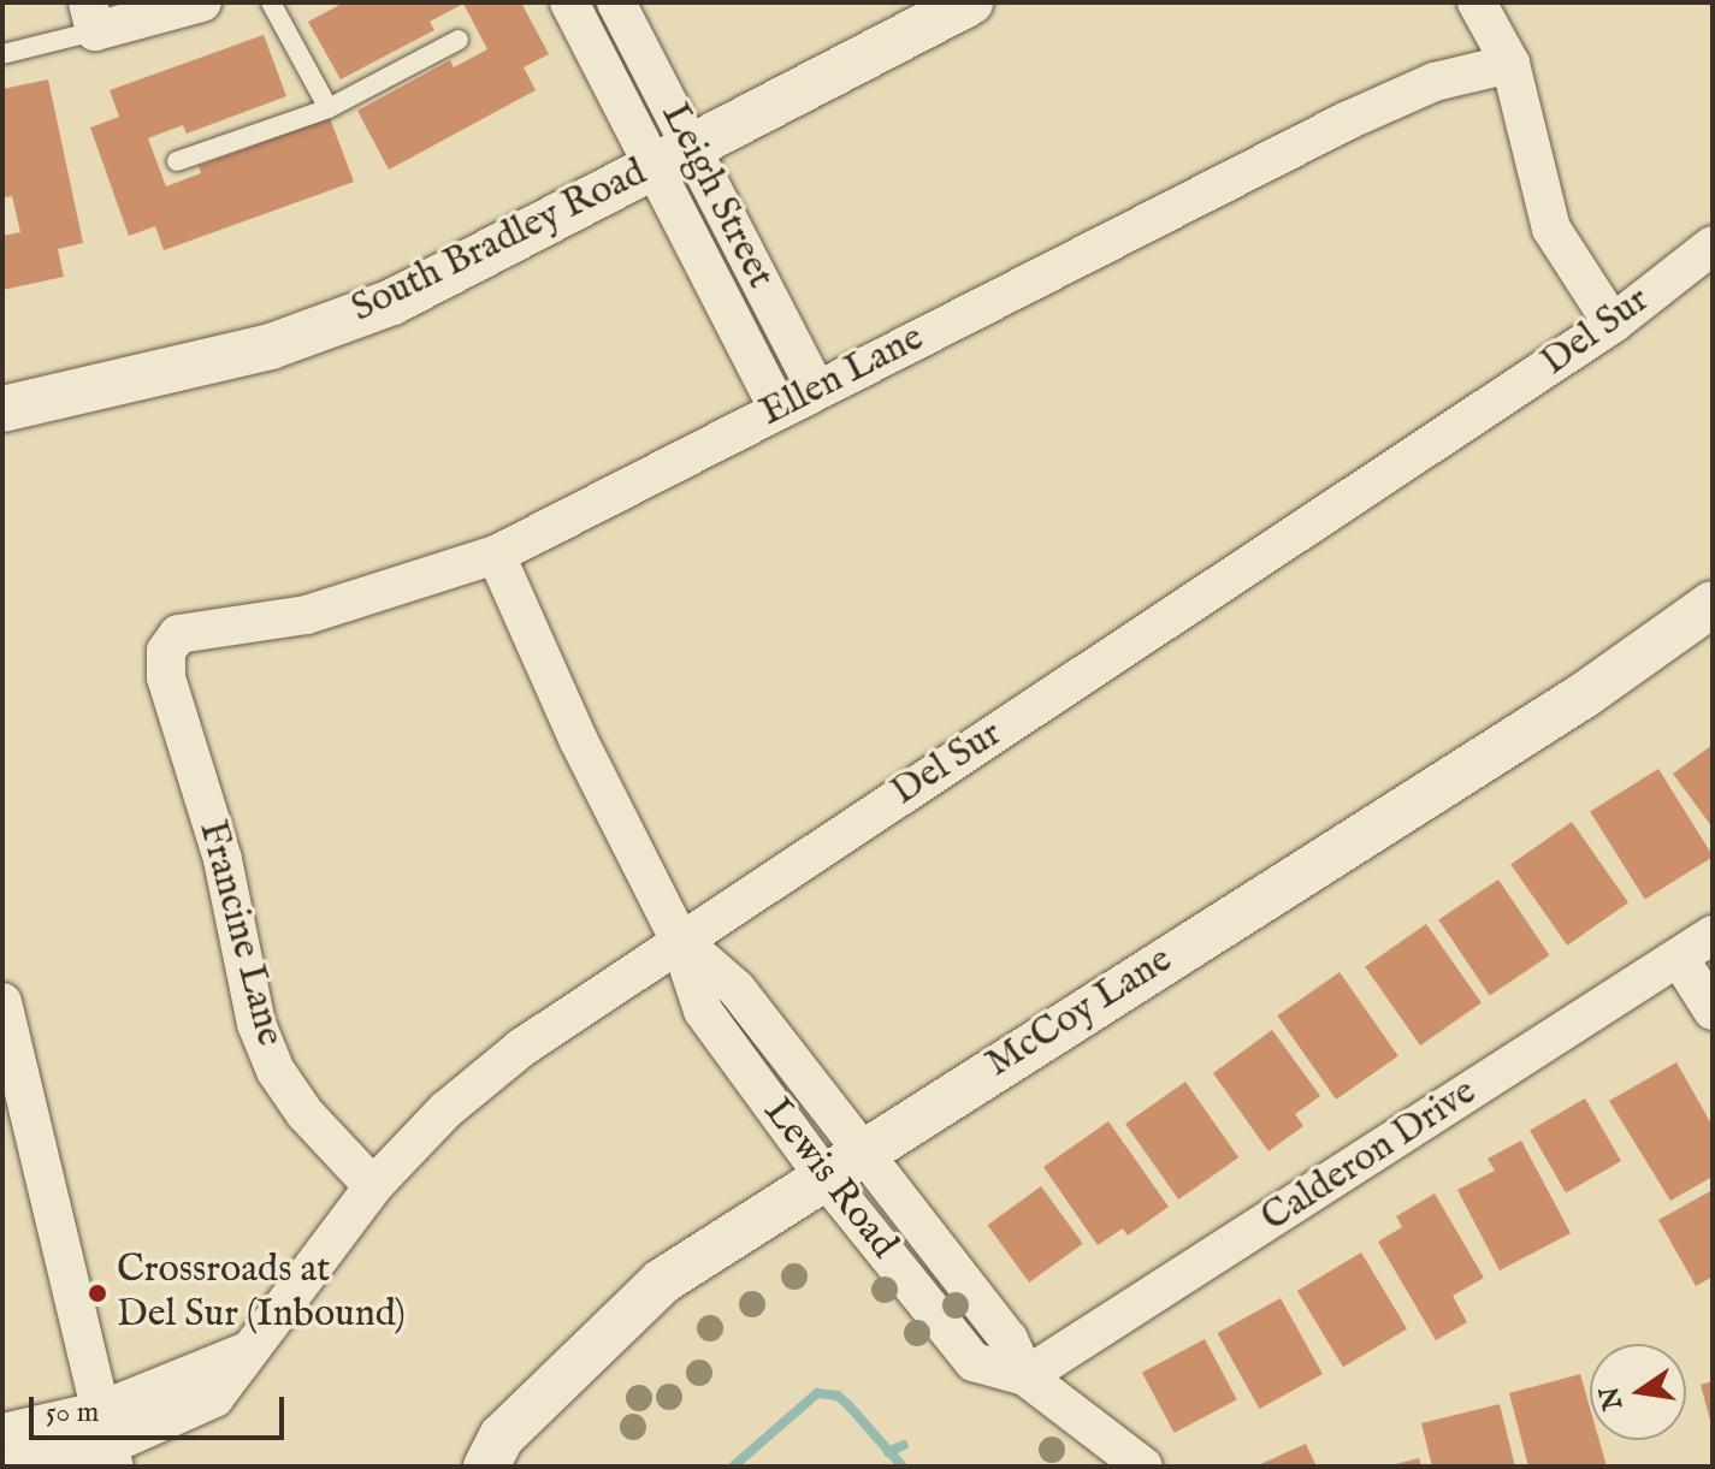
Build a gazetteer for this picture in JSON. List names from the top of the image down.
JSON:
{
  "streets": {
    "street": [
      "Leigh Street",
      "South Bradley Road",
      "Del Sur",
      "Ellen Lane",
      "Francine Lane",
      "McCoy Lane",
      "Calderon Drive",
      "Lewis Road"
    ]
  },
  "crossings": [
    ["Leigh Street", "South Bradley Road"],
    ["Leigh Street", "Ellen Lane"],
    ["Del Sur", "Francine Lane"],
    ["Del Sur", "Lewis Road"],
    ["Ellen Lane", "Francine Lane"],
    ["Ellen Lane", "Lewis Road"],
    ["McCoy Lane", "Lewis Road"],
    ["Calderon Drive", "Lewis Road"]
  ],
  "places": ["Crossroads at Del Sur (Inbound)"],
  "scale_bar": "50 m",
  "north": "left"
}
